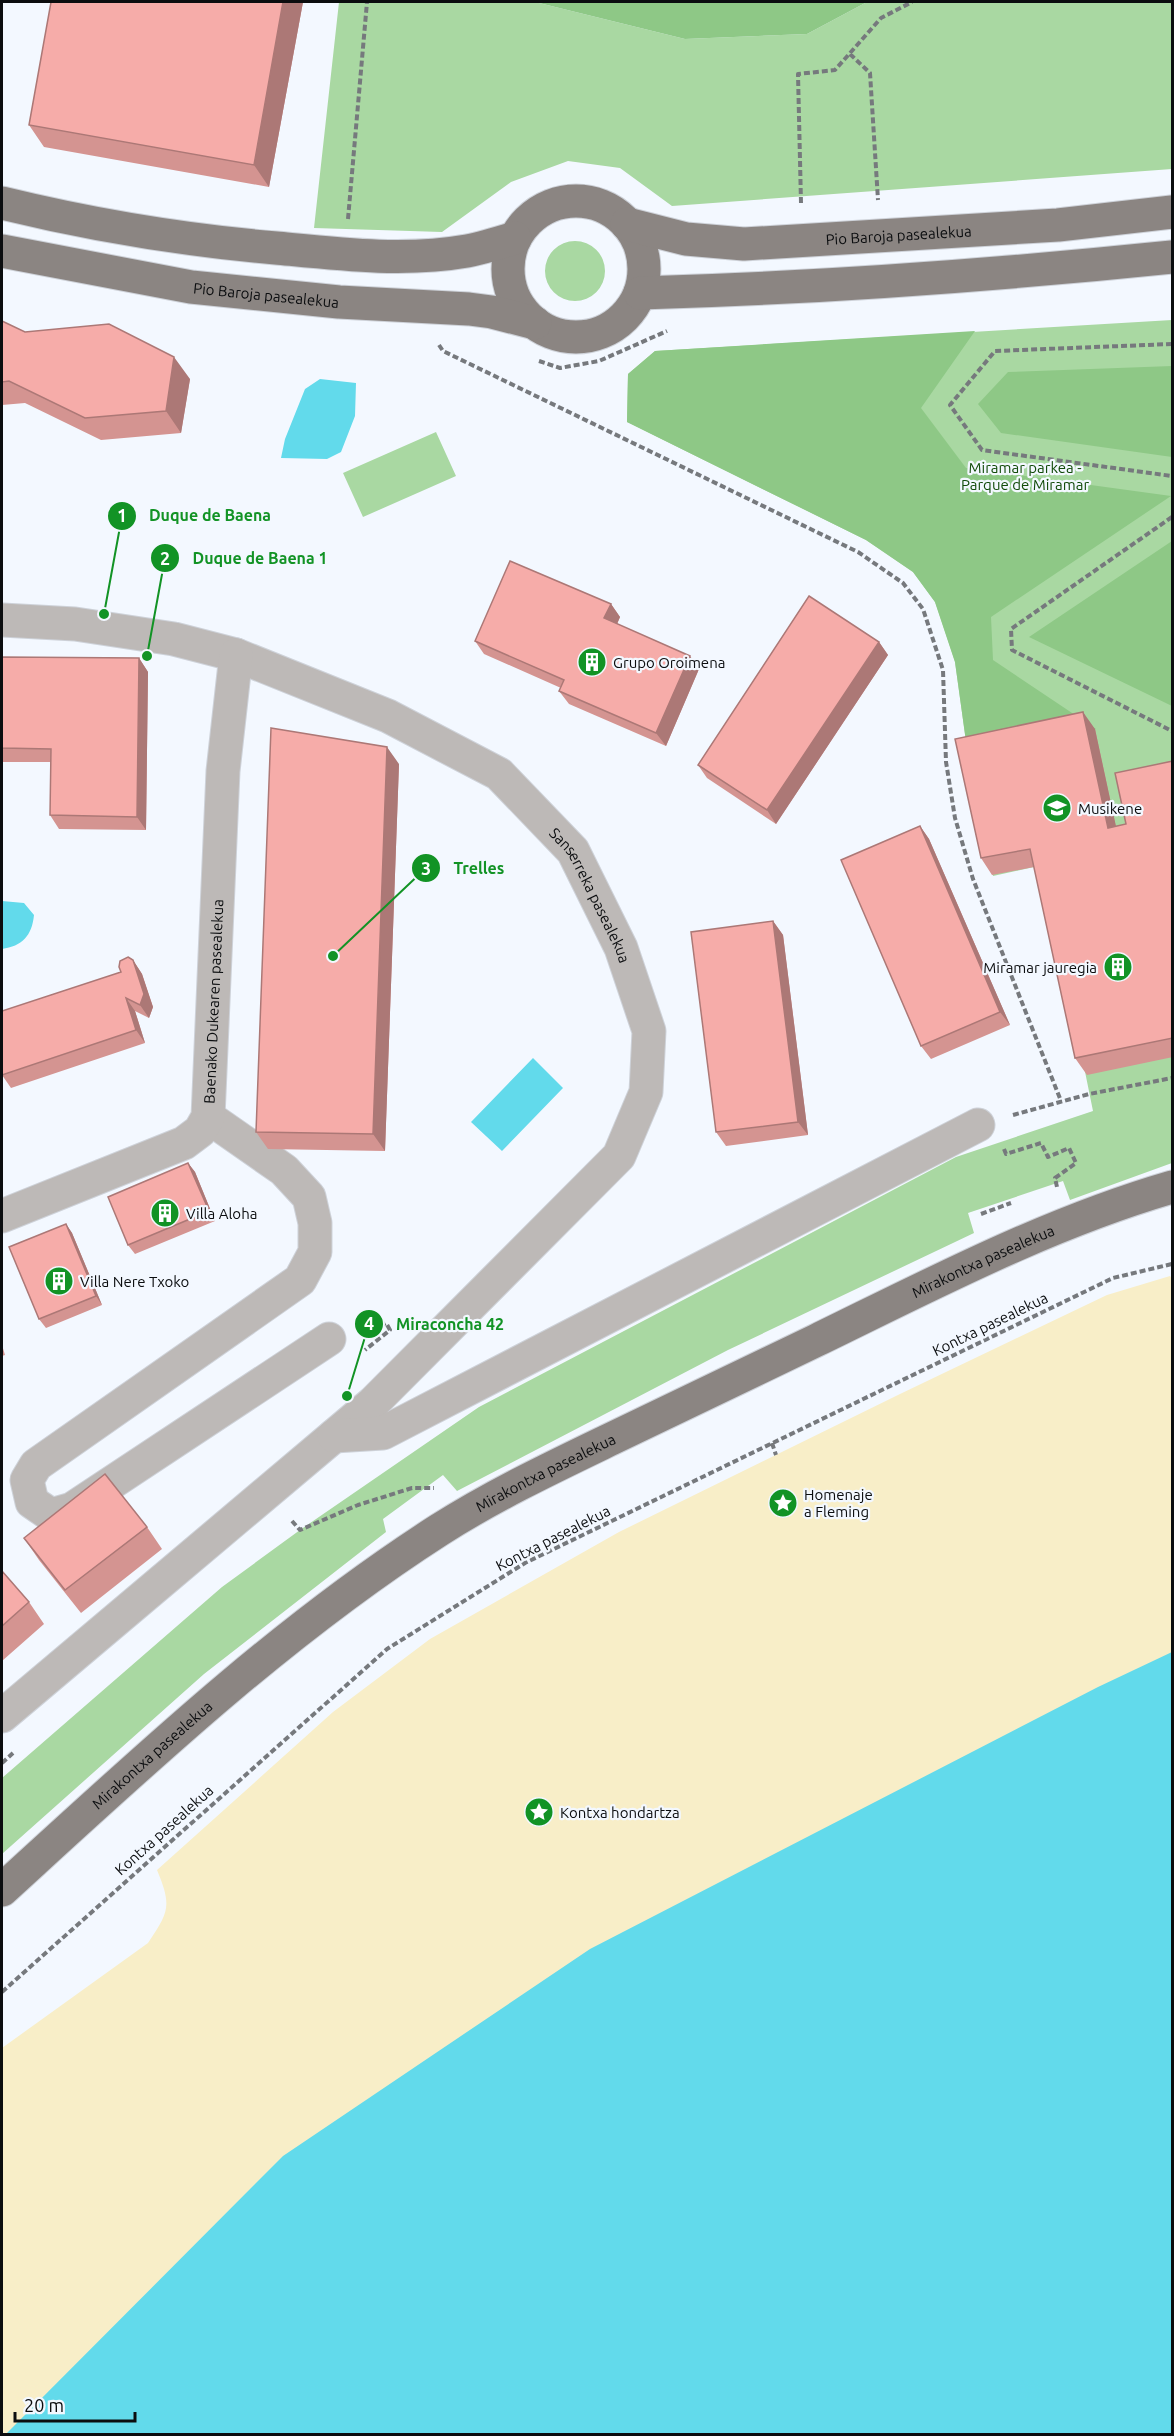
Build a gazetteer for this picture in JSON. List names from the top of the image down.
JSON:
{
  "streets": {
    "main road": ["Pio Baroja pasealekua", "Mirakontxa pasealekua"],
    "street": ["Sanserreka pasealekua", "Baenako Dukearen pasealekua"],
    "path": ["Kontxa pasealekua"]
  },
  "crossings": [
    ["Sanserreka pasealekua", "Baenako Dukearen pasealekua"]
  ],
  "parks": ["Miramar parkea - Parque de Miramar"],
  "places": {
    "other": [
      "Duque de Baena",
      "Duque de Baena 1",
      "Trelles",
      "Miraconcha 42"
    ],
    "building": [
      "Grupo Oroimena",
      "Miramar jauregia",
      "Villa Aloha",
      "Villa Nere Txoko"
    ],
    "school or university": ["Musikene"],
    "place": ["Homenaje a Fleming", "Kontxa hondartza"]
  },
  "scale_bar": "20 m"
}
